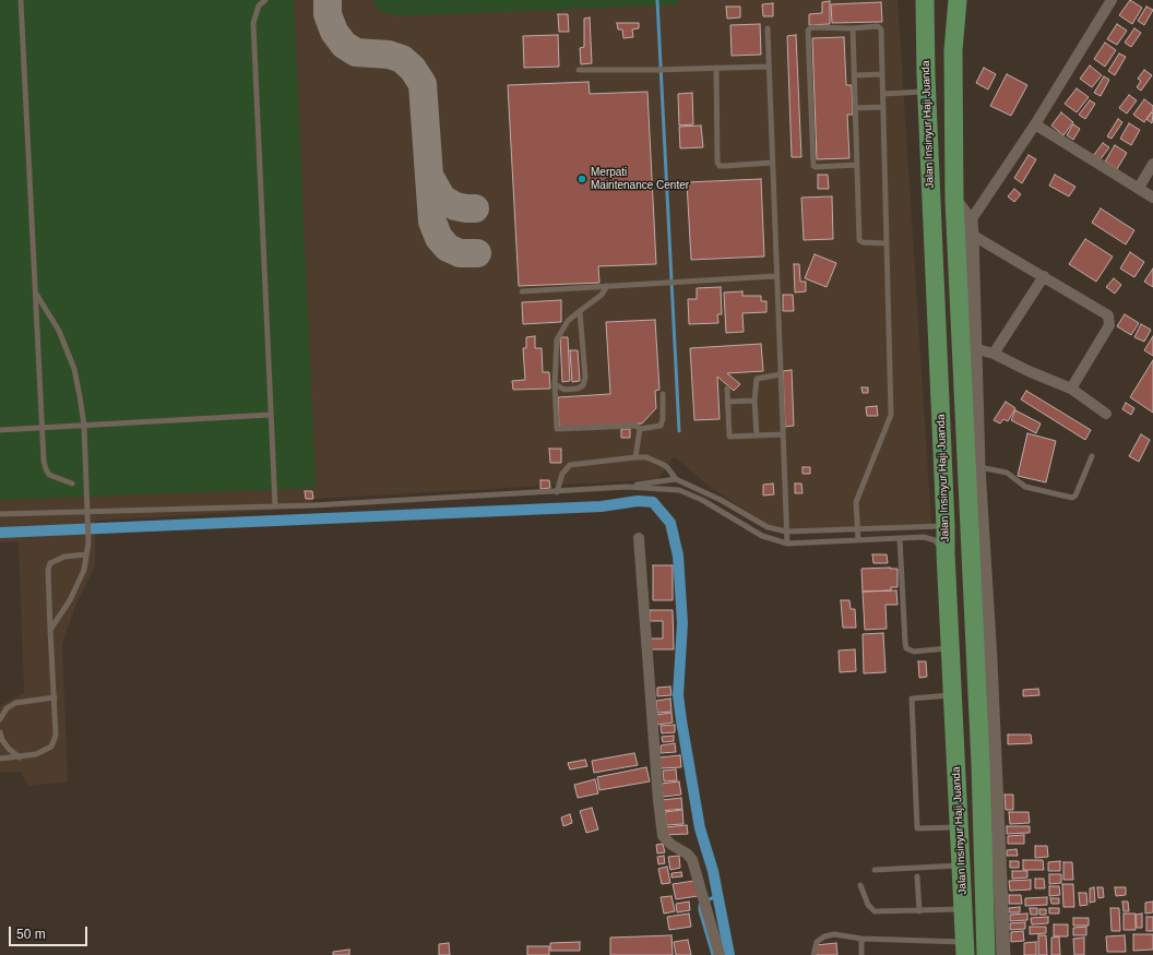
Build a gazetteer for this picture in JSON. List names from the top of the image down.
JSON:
{
  "streets": {
    "highway": ["Jalan Insinyur Haji Juanda"]
  },
  "places": ["Merpati Maintenance Center"],
  "scale_bar": "50 m"
}
